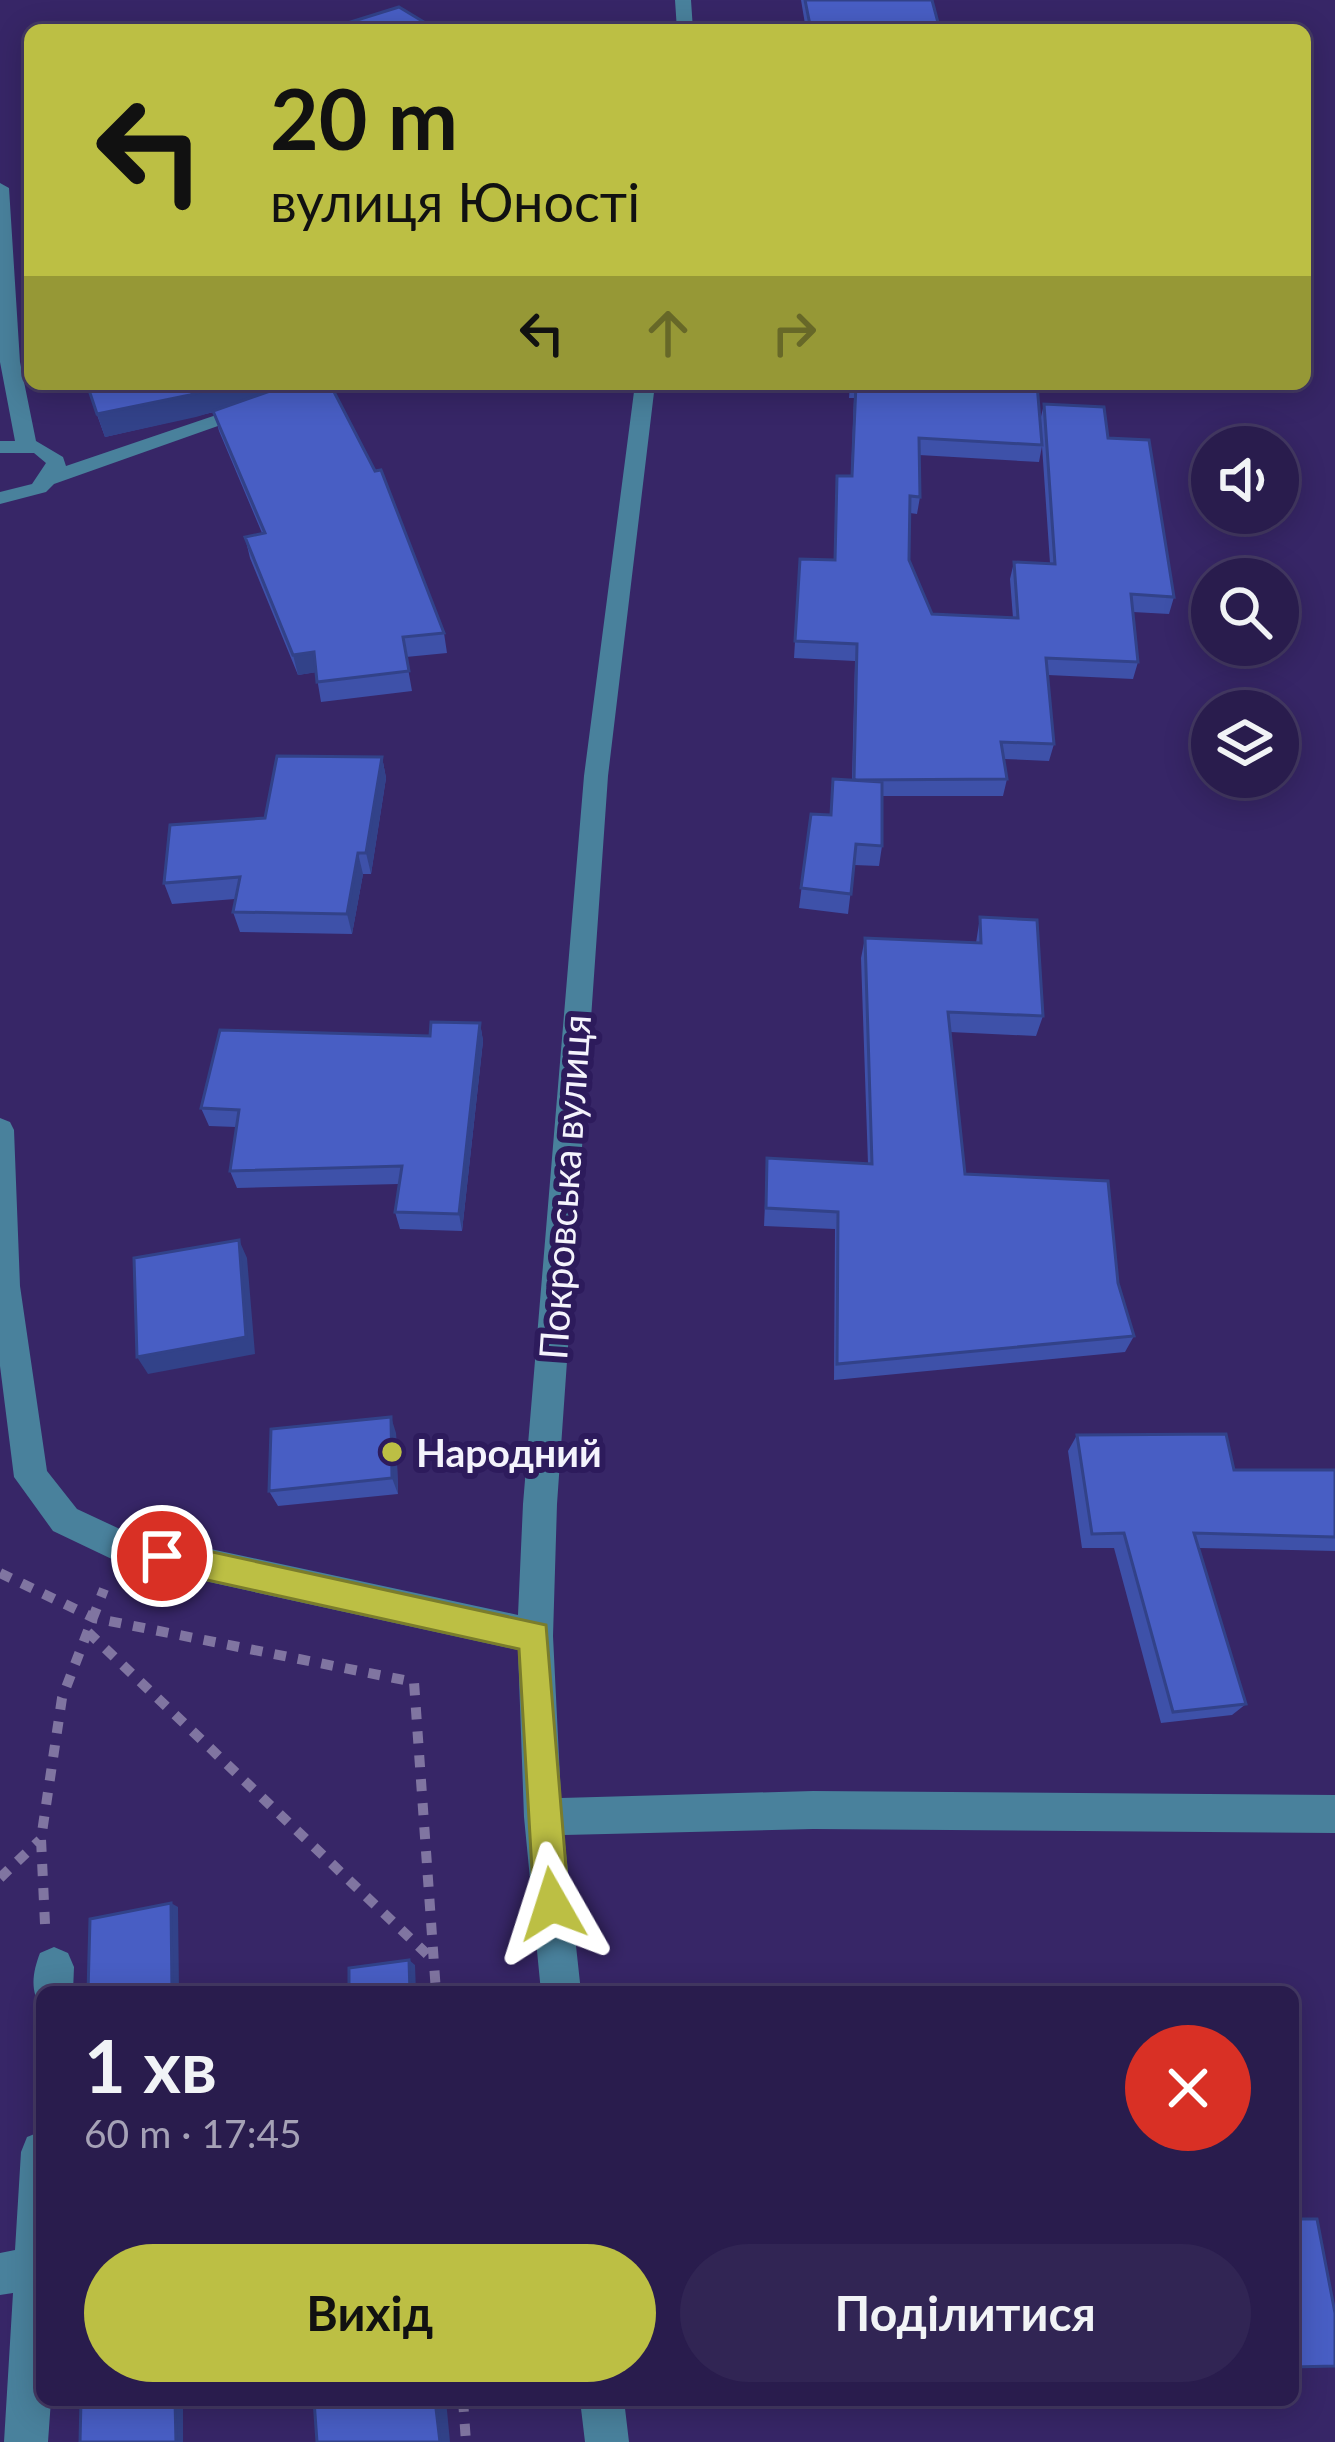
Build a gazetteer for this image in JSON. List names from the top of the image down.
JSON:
{
  "streets": {
    "street": ["Покровська вулиця"]
  },
  "places": ["Народний"],
  "page": {
    "turn": ["20 m", "вулиця Юності"],
    "heading": ["1 хв", "60 m · 17:45"],
    "buttons": ["Вихід", "Поділитися"]
  }
}
